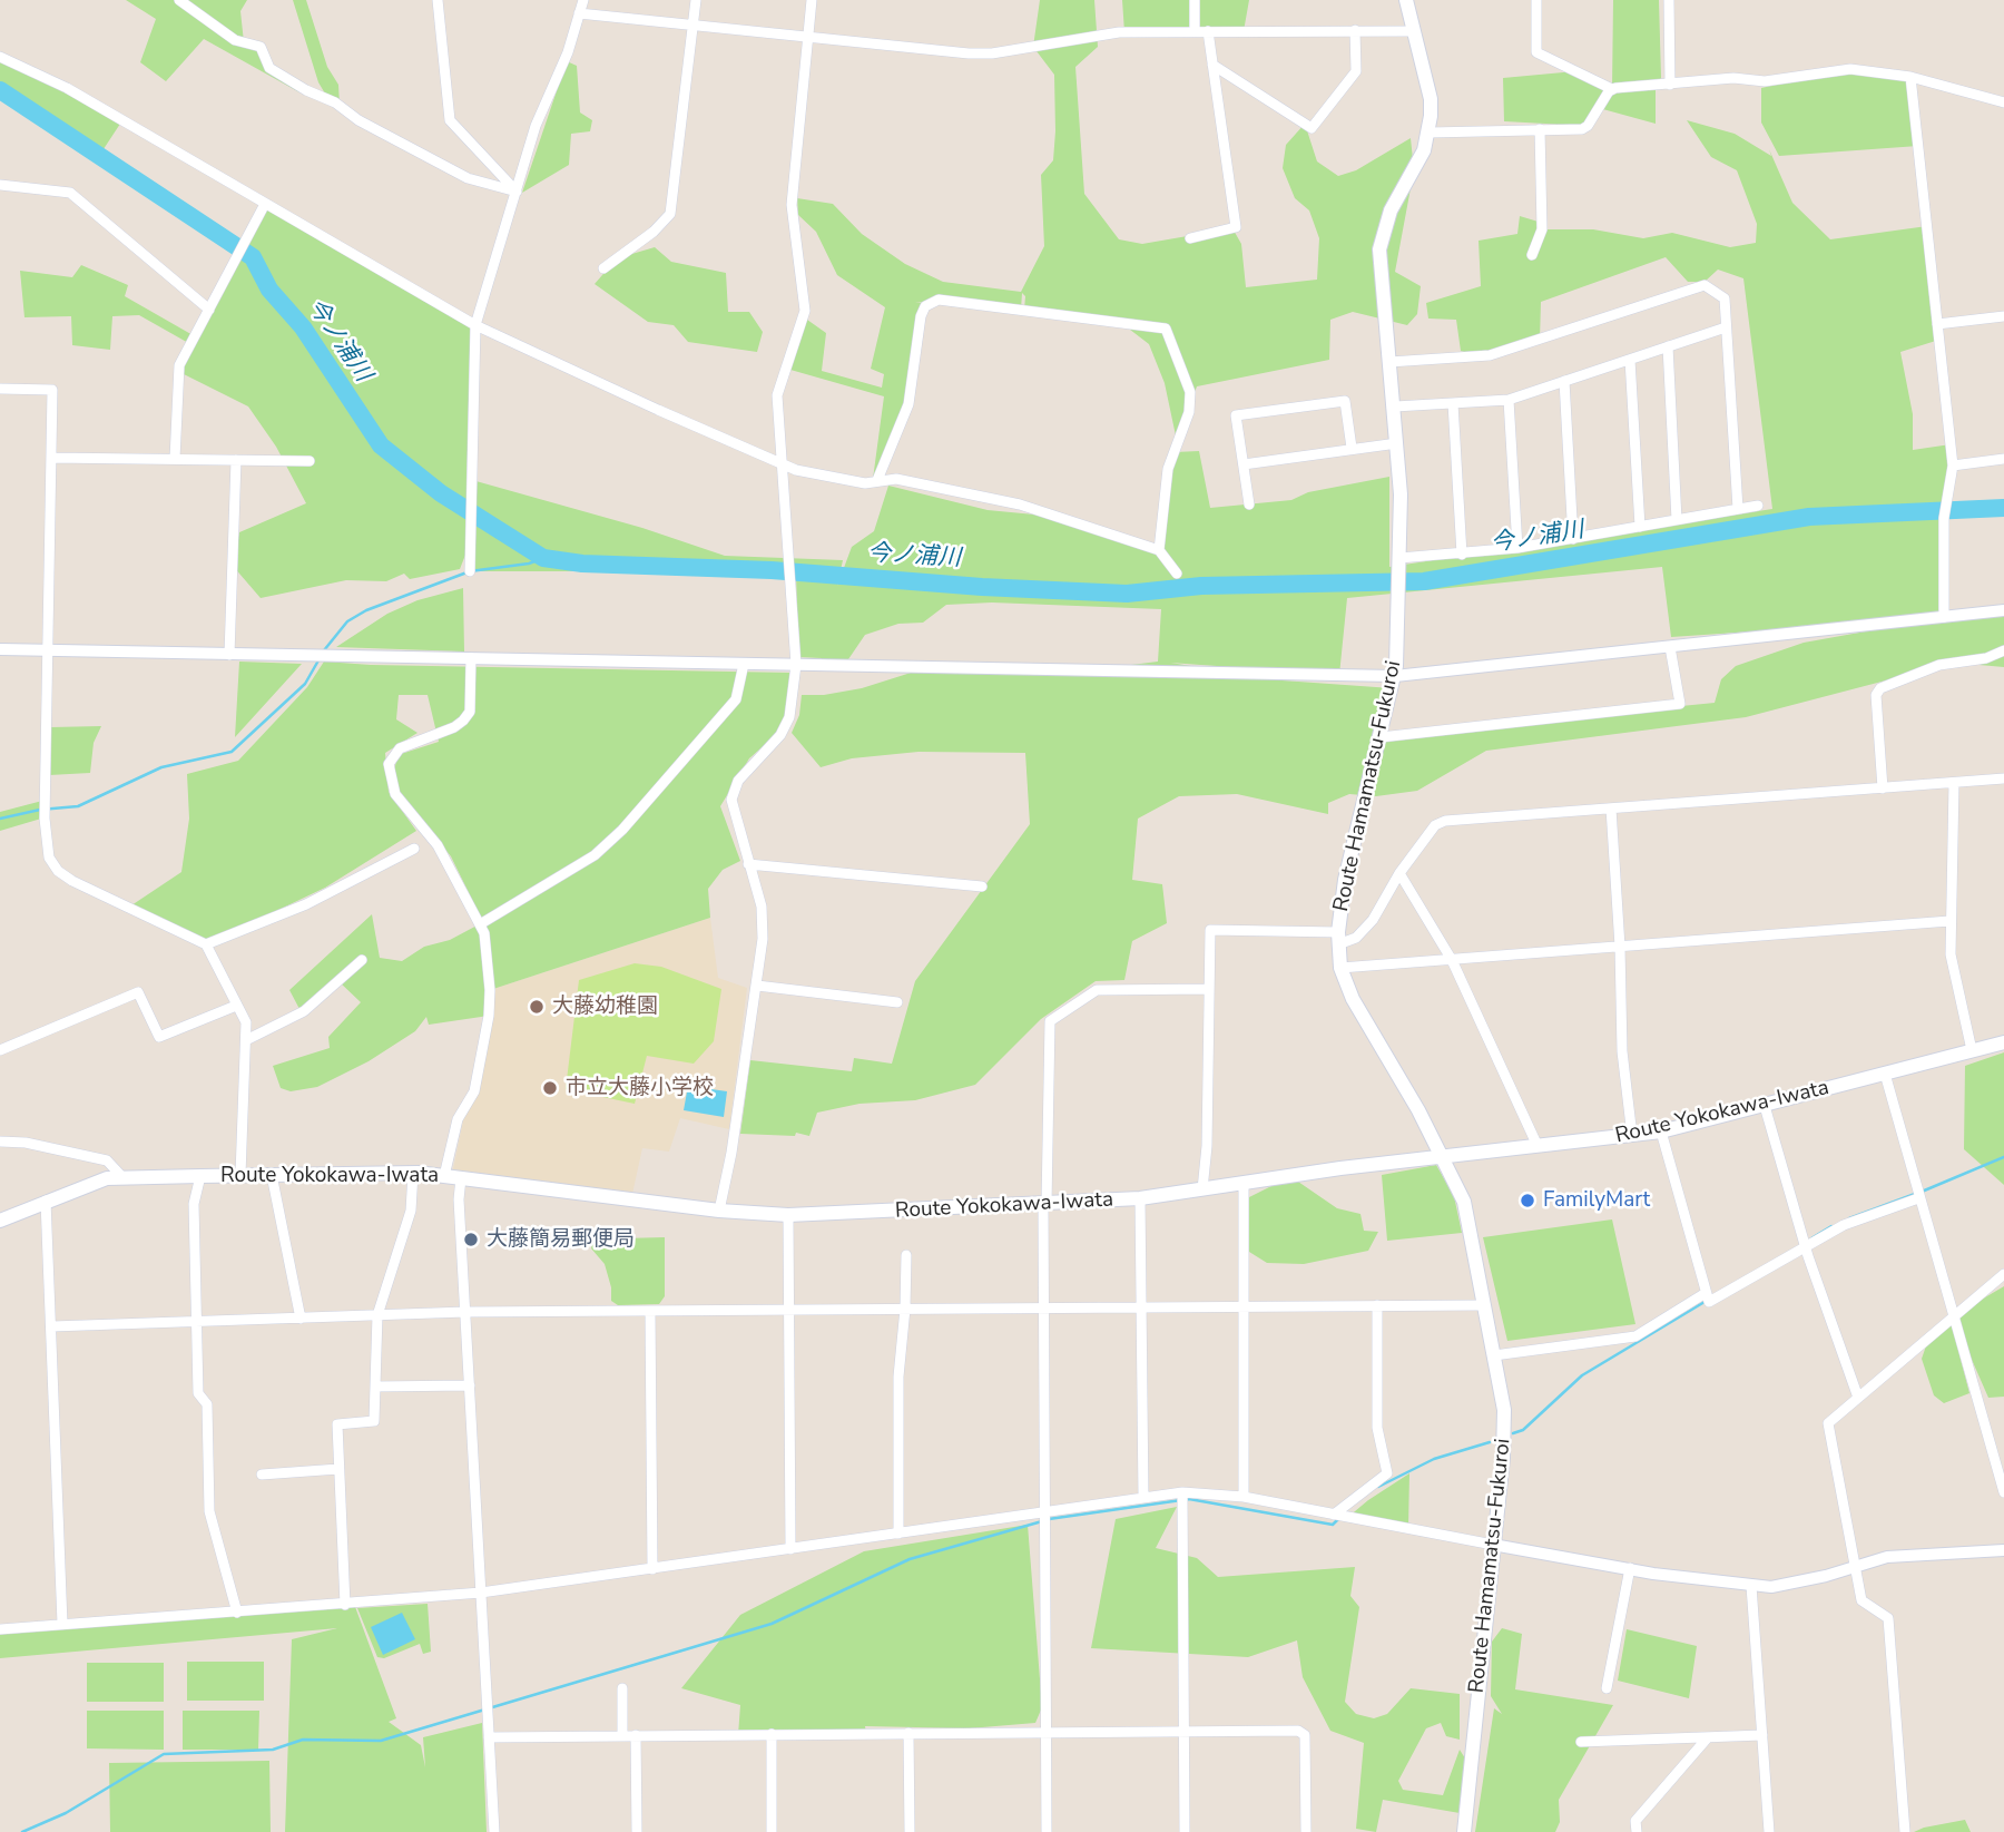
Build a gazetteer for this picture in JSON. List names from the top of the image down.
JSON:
{
  "streets": {
    "main road": ["Route Hamamatsu-Fukuroi", "Route Yokokawa-Iwata"]
  },
  "crossings": [
    ["Route Hamamatsu-Fukuroi", "Route Yokokawa-Iwata"]
  ],
  "water": ["今ノ浦川"],
  "places": [
    "大藤幼稚園",
    "市立大藤小学校",
    "FamilyMart",
    "大藤簡易郵便局"
  ]
}
